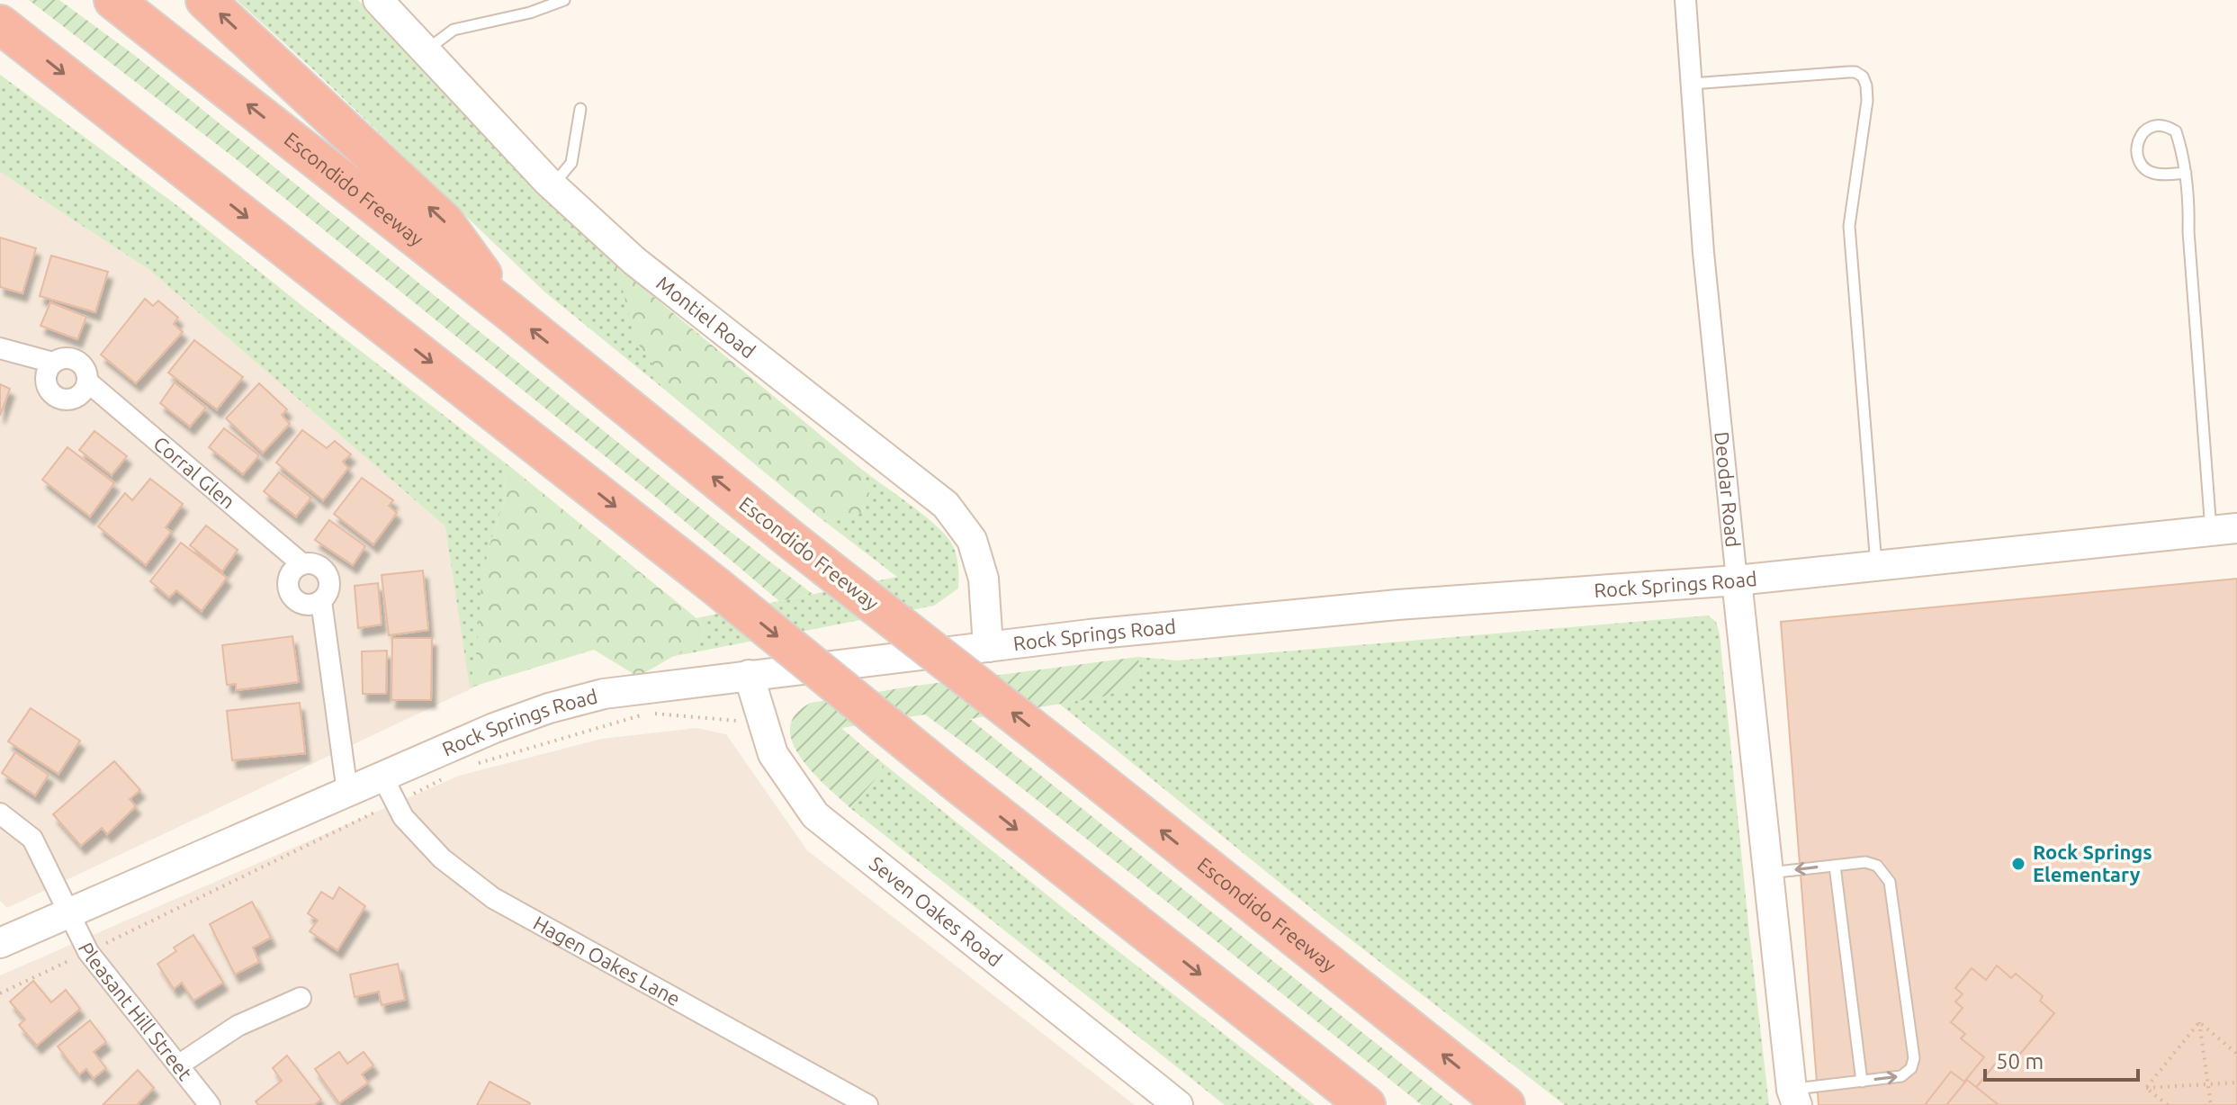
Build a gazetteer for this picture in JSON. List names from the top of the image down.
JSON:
{
  "streets": {
    "highway": ["Escondido Freeway"],
    "street": [
      "Montiel Road",
      "Corral Glen",
      "Deodar Road",
      "Rock Springs Road",
      "Seven Oakes Road",
      "Hagen Oakes Lane",
      "Pleasant Hill Street"
    ]
  },
  "crossings": [
    ["Montiel Road", "Rock Springs Road"],
    ["Corral Glen", "Rock Springs Road"],
    ["Deodar Road", "Rock Springs Road"],
    ["Rock Springs Road", "Seven Oakes Road"],
    ["Rock Springs Road", "Hagen Oakes Lane"],
    ["Rock Springs Road", "Pleasant Hill Street"]
  ],
  "places": ["Rock Springs Elementary"],
  "scale_bar": "50 m"
}
